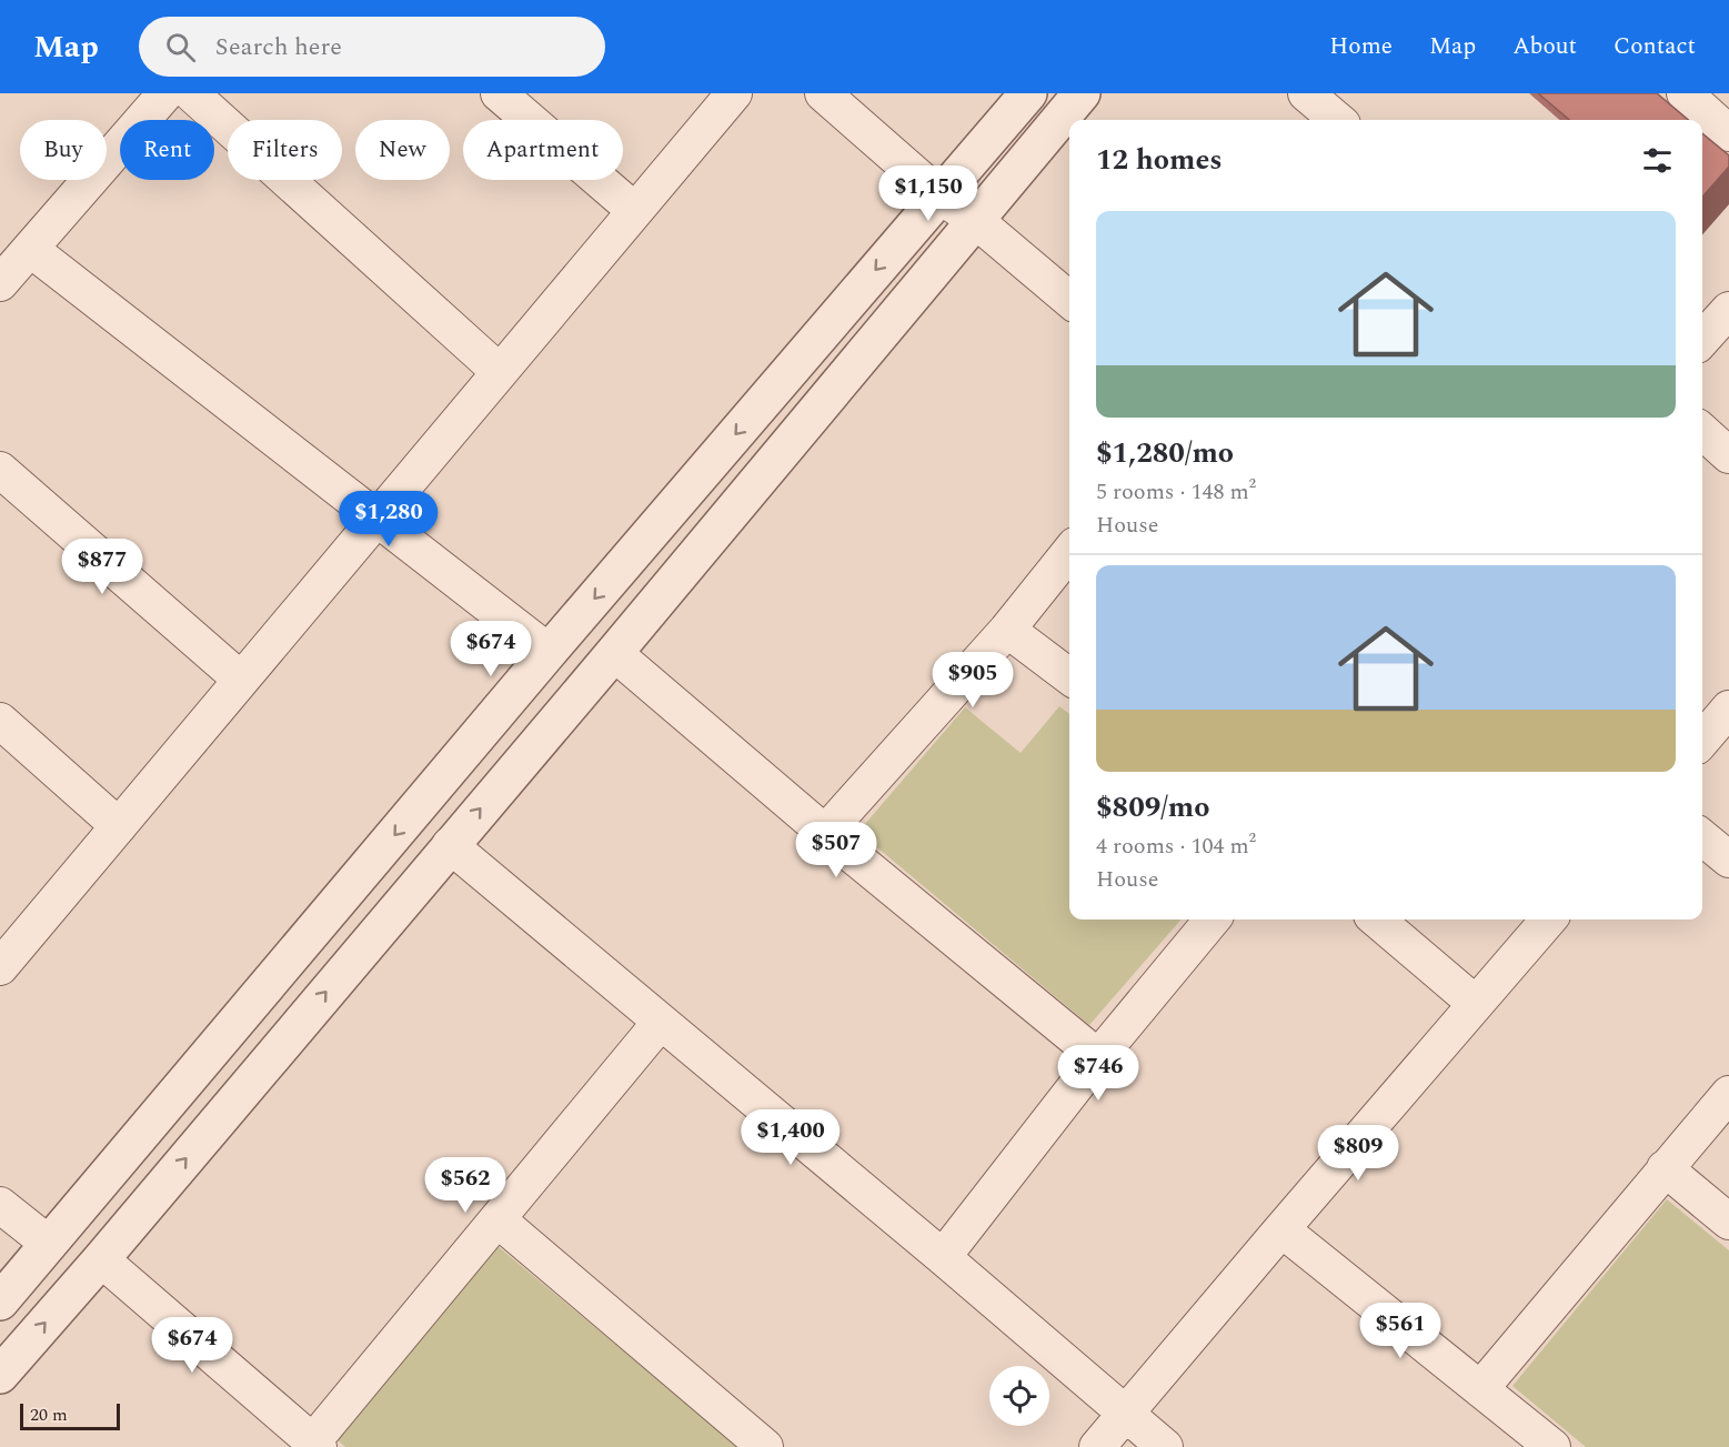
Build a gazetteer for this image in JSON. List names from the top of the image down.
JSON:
{
  "scale_bar": "20 m",
  "page": {
    "header": "Map",
    "search": "Search here",
    "nav": [
      "Home",
      "Map",
      "About",
      "Contact"
    ],
    "chip": [
      "Buy",
      "Rent",
      "Filters",
      "New",
      "Apartment"
    ],
    "heading": "12 homes",
    "price": [
      "$1,150",
      "$1,280",
      "$877",
      "$674",
      "$905",
      "$507",
      "$746",
      "$1,400",
      "$809",
      "$562",
      "$561",
      "$674"
    ],
    "list": [
      {
        "name": "$1,280/mo",
        "note": "5 rooms · 148 m² · House"
      },
      {
        "name": "$809/mo",
        "note": "4 rooms · 104 m² · House"
      }
    ],
    "scale": "20 m"
  }
}
